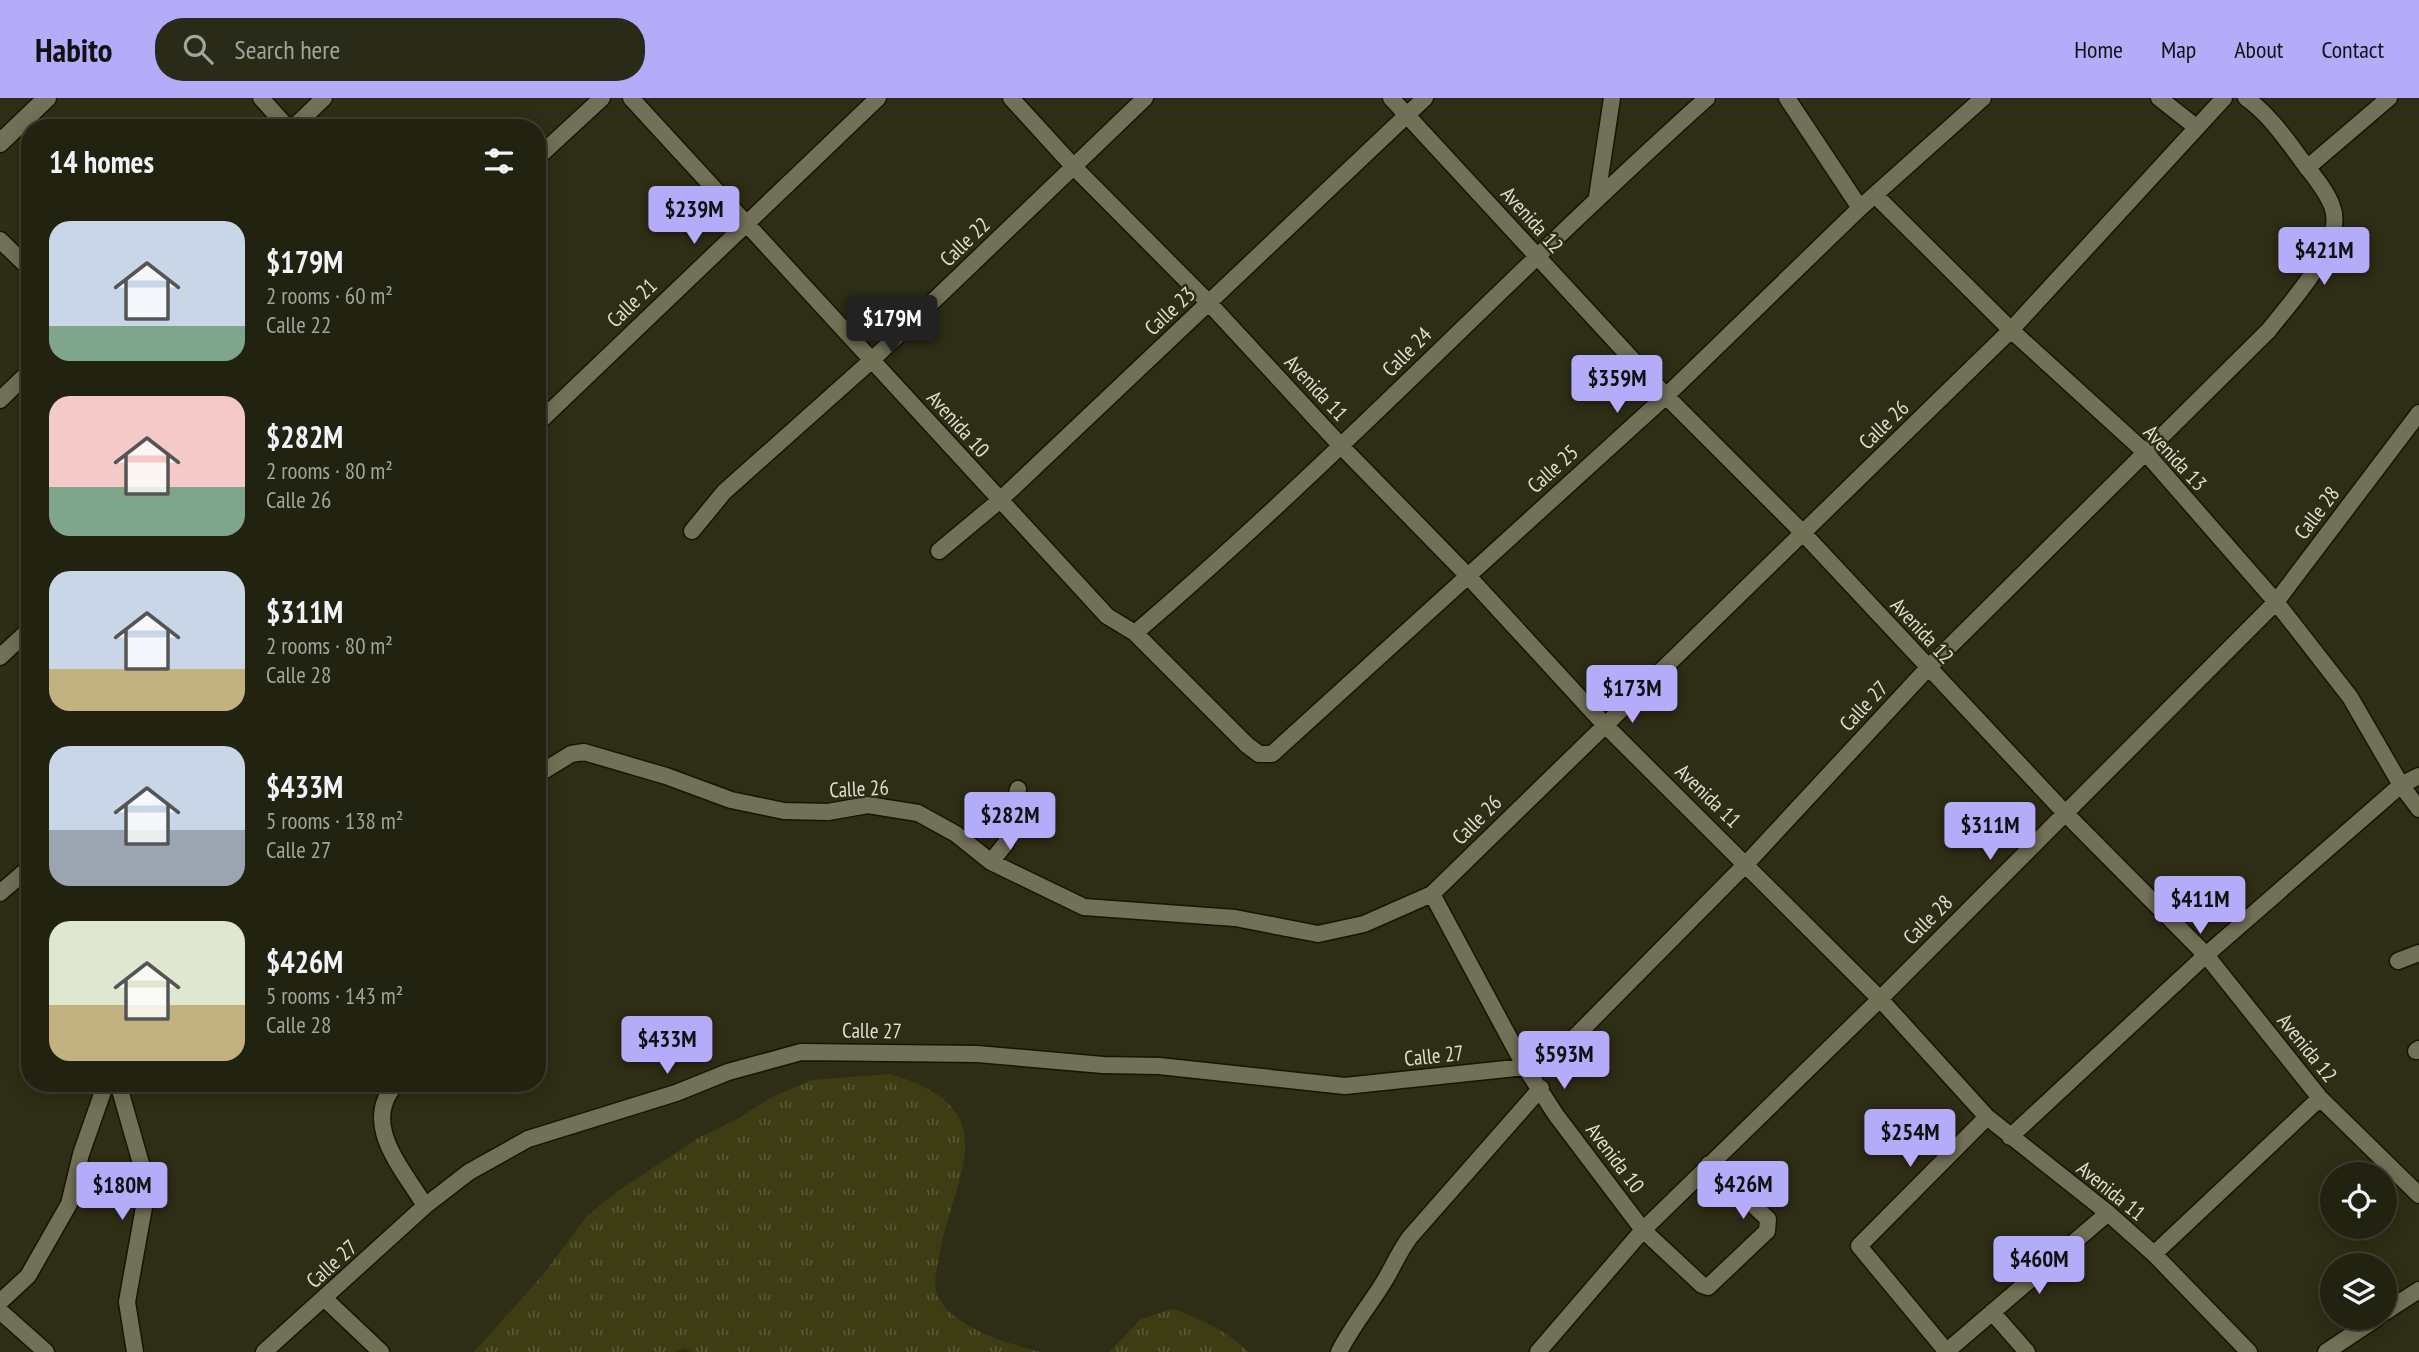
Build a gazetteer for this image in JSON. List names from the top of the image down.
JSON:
{
  "streets": {
    "street": [
      "Avenida 12",
      "Calle 22",
      "Calle 21",
      "Calle 23",
      "Calle 24",
      "Avenida 11",
      "Avenida 10",
      "Calle 26",
      "Avenida 13",
      "Calle 25",
      "Calle 28",
      "Calle 27"
    ]
  },
  "crossings": [
    ["Avenida 12", "Calle 23"],
    ["Avenida 12", "Calle 24"],
    ["Avenida 12", "Calle 26"],
    ["Avenida 12", "Calle 25"],
    ["Avenida 12", "Calle 28"],
    ["Avenida 12", "Calle 27"],
    ["Calle 22", "Avenida 11"],
    ["Calle 22", "Avenida 10"],
    ["Calle 21", "Avenida 10"],
    ["Calle 23", "Avenida 11"],
    ["Calle 23", "Avenida 10"],
    ["Calle 24", "Avenida 11"],
    ["Calle 24", "Avenida 10"],
    ["Avenida 11", "Calle 26"],
    ["Avenida 11", "Calle 25"],
    ["Avenida 11", "Calle 28"],
    ["Avenida 11", "Calle 27"],
    ["Avenida 10", "Calle 26"],
    ["Avenida 10", "Calle 25"],
    ["Avenida 10", "Calle 28"],
    ["Avenida 10", "Calle 27"],
    ["Calle 26", "Avenida 13"],
    ["Avenida 13", "Calle 25"],
    ["Avenida 13", "Calle 28"],
    ["Avenida 13", "Calle 27"]
  ],
  "page": {
    "header": "Habito",
    "search": "Search here",
    "nav": [
      "Home",
      "Map",
      "About",
      "Contact"
    ],
    "heading": "14 homes",
    "price": [
      "$239M",
      "$421M",
      "$179M",
      "$359M",
      "$173M",
      "$282M",
      "$311M",
      "$411M",
      "$433M",
      "$593M",
      "$254M",
      "$426M",
      "$180M",
      "$460M"
    ],
    "list": [
      {
        "name": "$179M",
        "note": "2 rooms · 60 m² · Calle 22"
      },
      {
        "name": "$282M",
        "note": "2 rooms · 80 m² · Calle 26"
      },
      {
        "name": "$311M",
        "note": "2 rooms · 80 m² · Calle 28"
      },
      {
        "name": "$433M",
        "note": "5 rooms · 138 m² · Calle 27"
      },
      {
        "name": "$426M",
        "note": "5 rooms · 143 m² · Calle 28"
      }
    ]
  }
}
